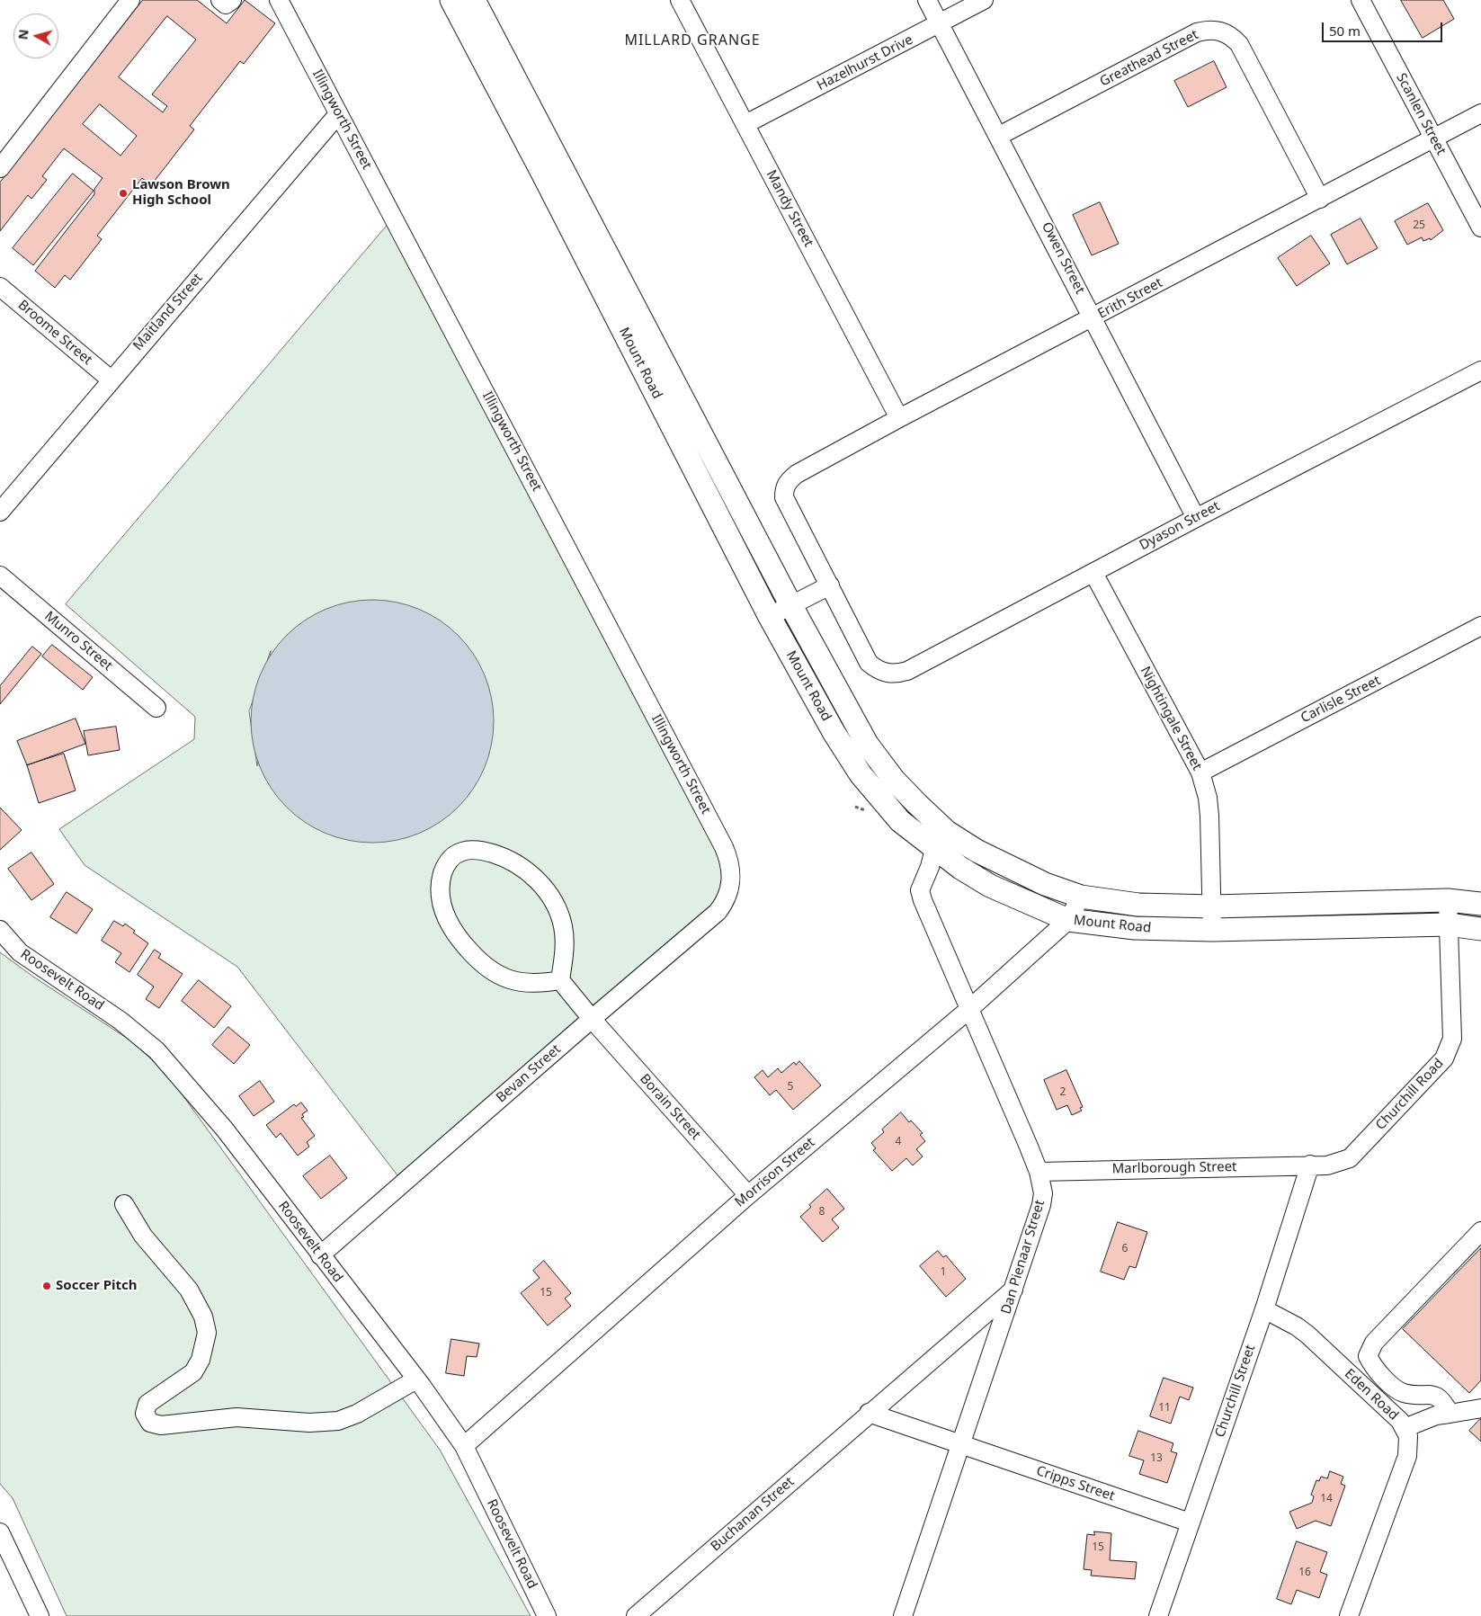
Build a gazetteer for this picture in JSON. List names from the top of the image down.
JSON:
{
  "streets": {
    "main road": ["Mount Road"],
    "street": [
      "Greathead Street",
      "Hazelhurst Drive",
      "Scanlen Street",
      "Illingworth Street",
      "Mandy Street",
      "Owen Street",
      "Erith Street",
      "Maitland Street",
      "Broome Street",
      "Dyason Street",
      "Munro Street",
      "Carlisle Street",
      "Nightingale Street",
      "Roosevelt Road",
      "Bevan Street",
      "Churchill Road",
      "Borain Street",
      "Marlborough Street",
      "Morrison Street",
      "Dan Pienaar Street",
      "Churchill Street",
      "Eden Road",
      "Cripps Street",
      "Buchanan Street"
    ]
  },
  "crossings": [
    ["Greathead Street", "Owen Street"],
    ["Greathead Street", "Erith Street"],
    ["Hazelhurst Drive", "Mandy Street"],
    ["Hazelhurst Drive", "Owen Street"],
    ["Scanlen Street", "Erith Street"],
    ["Illingworth Street", "Maitland Street"],
    ["Illingworth Street", "Bevan Street"],
    ["Mandy Street", "Erith Street"],
    ["Owen Street", "Erith Street"],
    ["Owen Street", "Dyason Street"],
    ["Erith Street", "Dyason Street"],
    ["Maitland Street", "Broome Street"],
    ["Mount Road", "Nightingale Street"],
    ["Mount Road", "Churchill Road"],
    ["Mount Road", "Morrison Street"],
    ["Mount Road", "Dan Pienaar Street"],
    ["Dyason Street", "Nightingale Street"],
    ["Carlisle Street", "Nightingale Street"],
    ["Roosevelt Road", "Bevan Street"],
    ["Roosevelt Road", "Morrison Street"],
    ["Bevan Street", "Borain Street"],
    ["Churchill Road", "Marlborough Street"],
    ["Churchill Road", "Churchill Street"],
    ["Borain Street", "Morrison Street"],
    ["Marlborough Street", "Dan Pienaar Street"],
    ["Marlborough Street", "Churchill Street"],
    ["Morrison Street", "Dan Pienaar Street"],
    ["Dan Pienaar Street", "Cripps Street"],
    ["Dan Pienaar Street", "Buchanan Street"],
    ["Churchill Street", "Eden Road"],
    ["Churchill Street", "Cripps Street"]
  ],
  "districts": ["MILLARD GRANGE"],
  "places": ["Lawson Brown High School", "Soccer Pitch"],
  "house_numbers": [
    "25",
    "5",
    "2",
    "4",
    "8",
    "6",
    "1",
    "15",
    "11",
    "13",
    "14",
    "15",
    "16"
  ],
  "scale_bar": "50 m",
  "north": "left"
}
